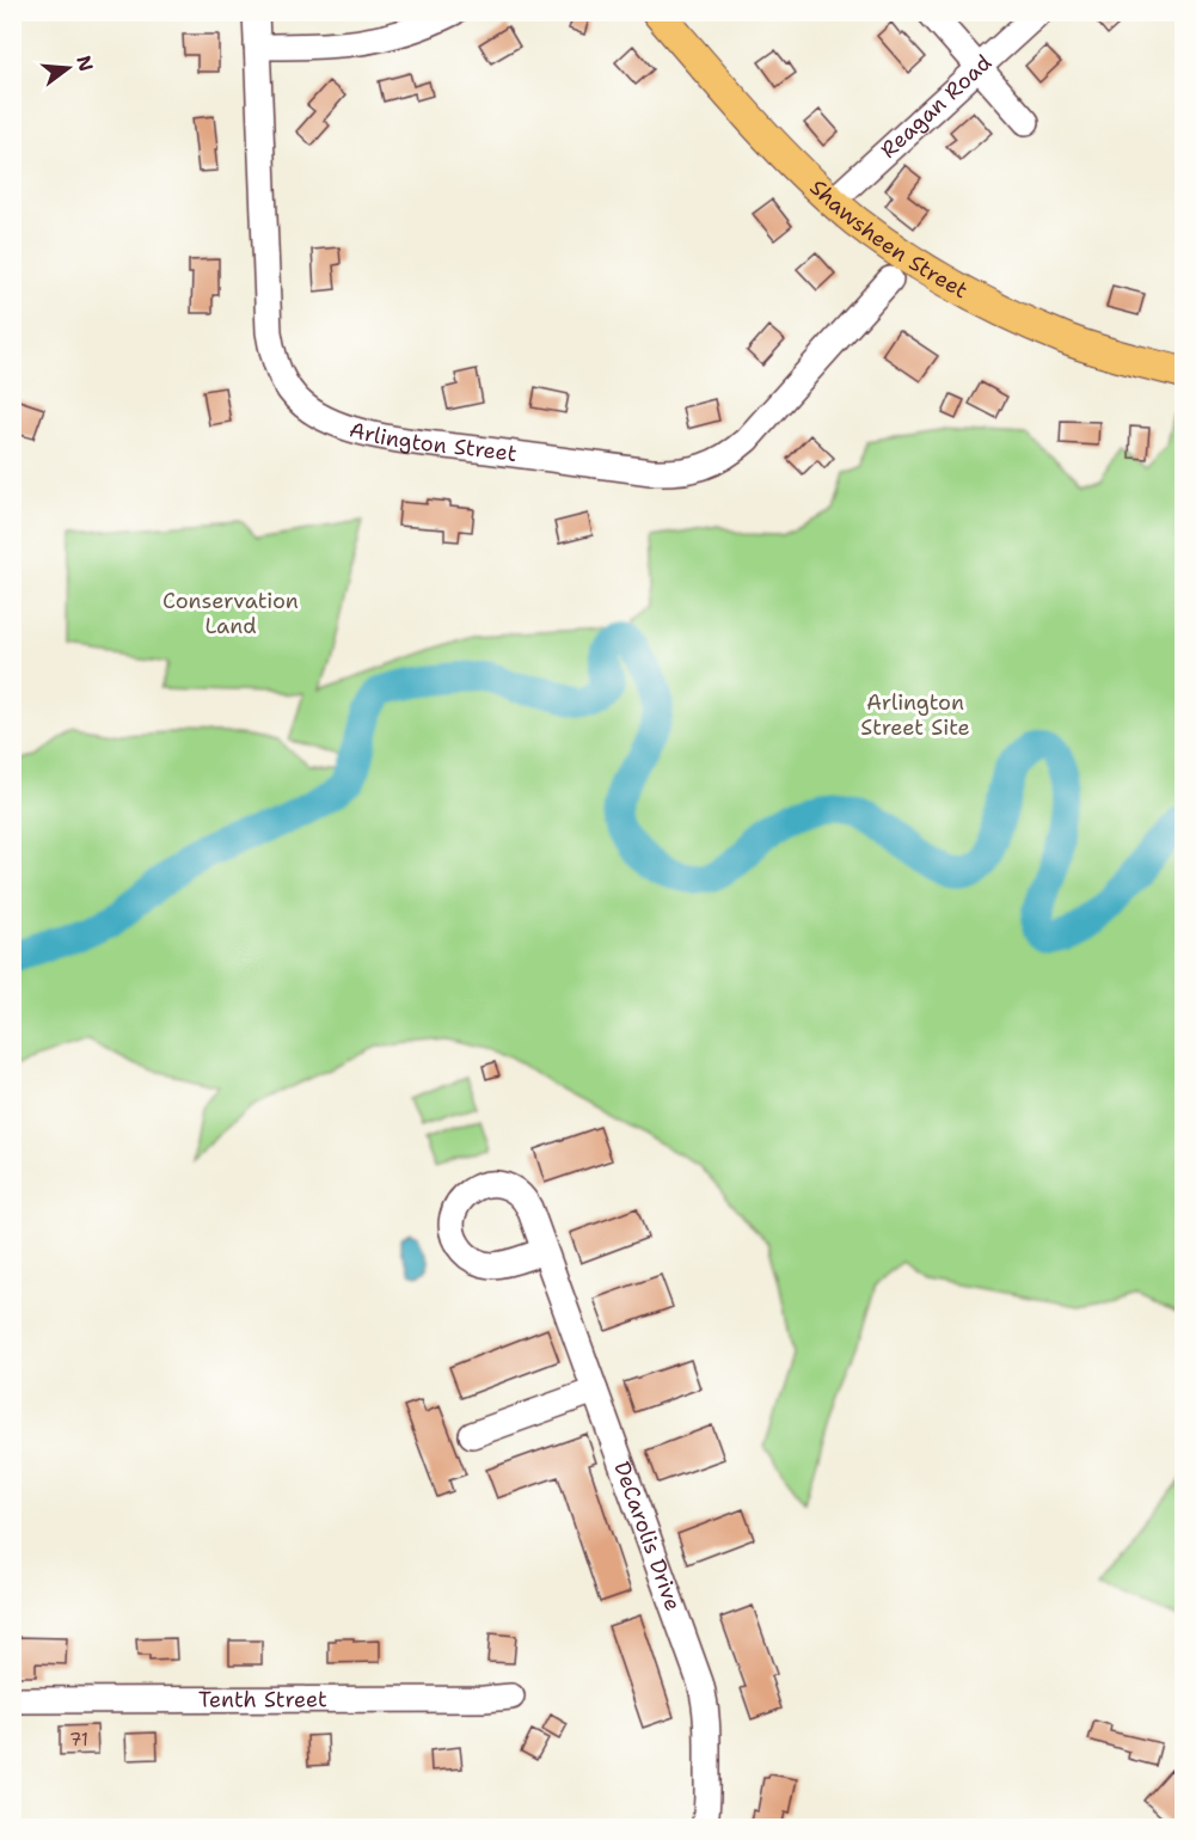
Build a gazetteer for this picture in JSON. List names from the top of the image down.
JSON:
{
  "streets": {
    "main road": ["Shawsheen Street"],
    "street": [
      "Reagan Road",
      "Arlington Street",
      "DeCarolis Drive",
      "Tenth Street"
    ]
  },
  "crossings": [
    ["Reagan Road", "Shawsheen Street"]
  ],
  "parks": ["Conservation Land", "Arlington Street Site"],
  "house_numbers": ["71"],
  "north": "right"
}
